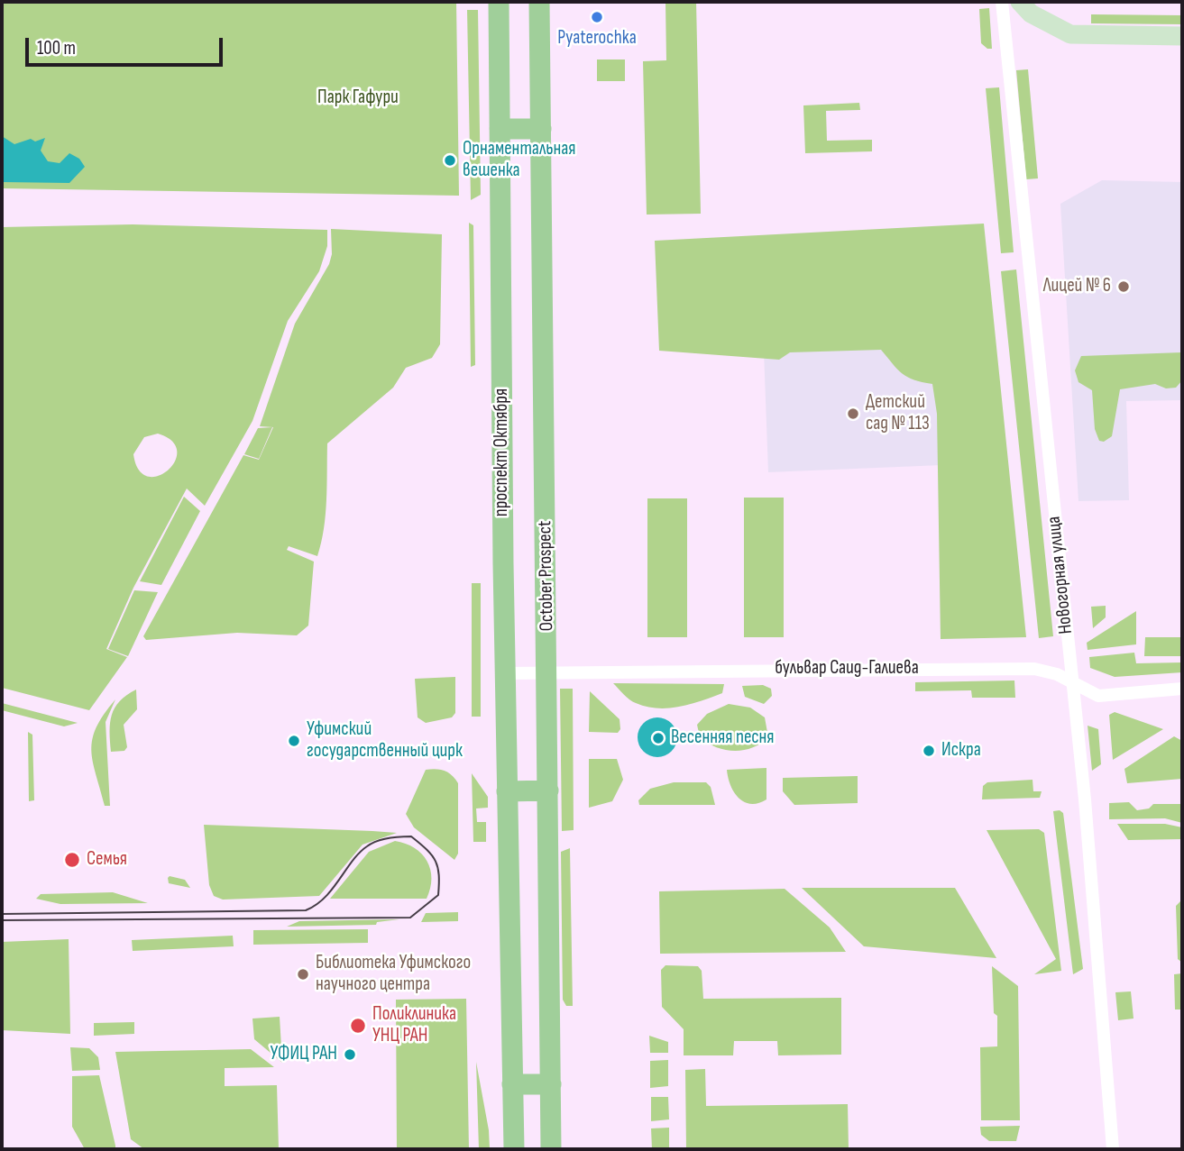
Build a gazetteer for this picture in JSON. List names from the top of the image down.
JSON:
{
  "streets": {
    "main road": ["проспект Октября", "October Prospect"],
    "street": ["Новогорная улица", "бульвар Саид-Галиева"]
  },
  "crossings": [
    ["проспект Октября", "бульвар Саид-Галиева"],
    ["Новогорная улица", "бульвар Саид-Галиева"],
    ["October Prospect", "бульвар Саид-Галиева"]
  ],
  "parks": ["Парк Гафури"],
  "places": [
    "Pyaterochka",
    "Орнаментальная вешенка",
    "Лицей № 6",
    "Детский сад № 113",
    "Весенняя песня",
    "Уфимский государственный цирк",
    "Искра",
    "Семья",
    "Библиотека Уфимского научного центра",
    "Поликлиника УНЦ РАН",
    "УФИЦ РАН"
  ],
  "scale_bar": "100 m"
}
